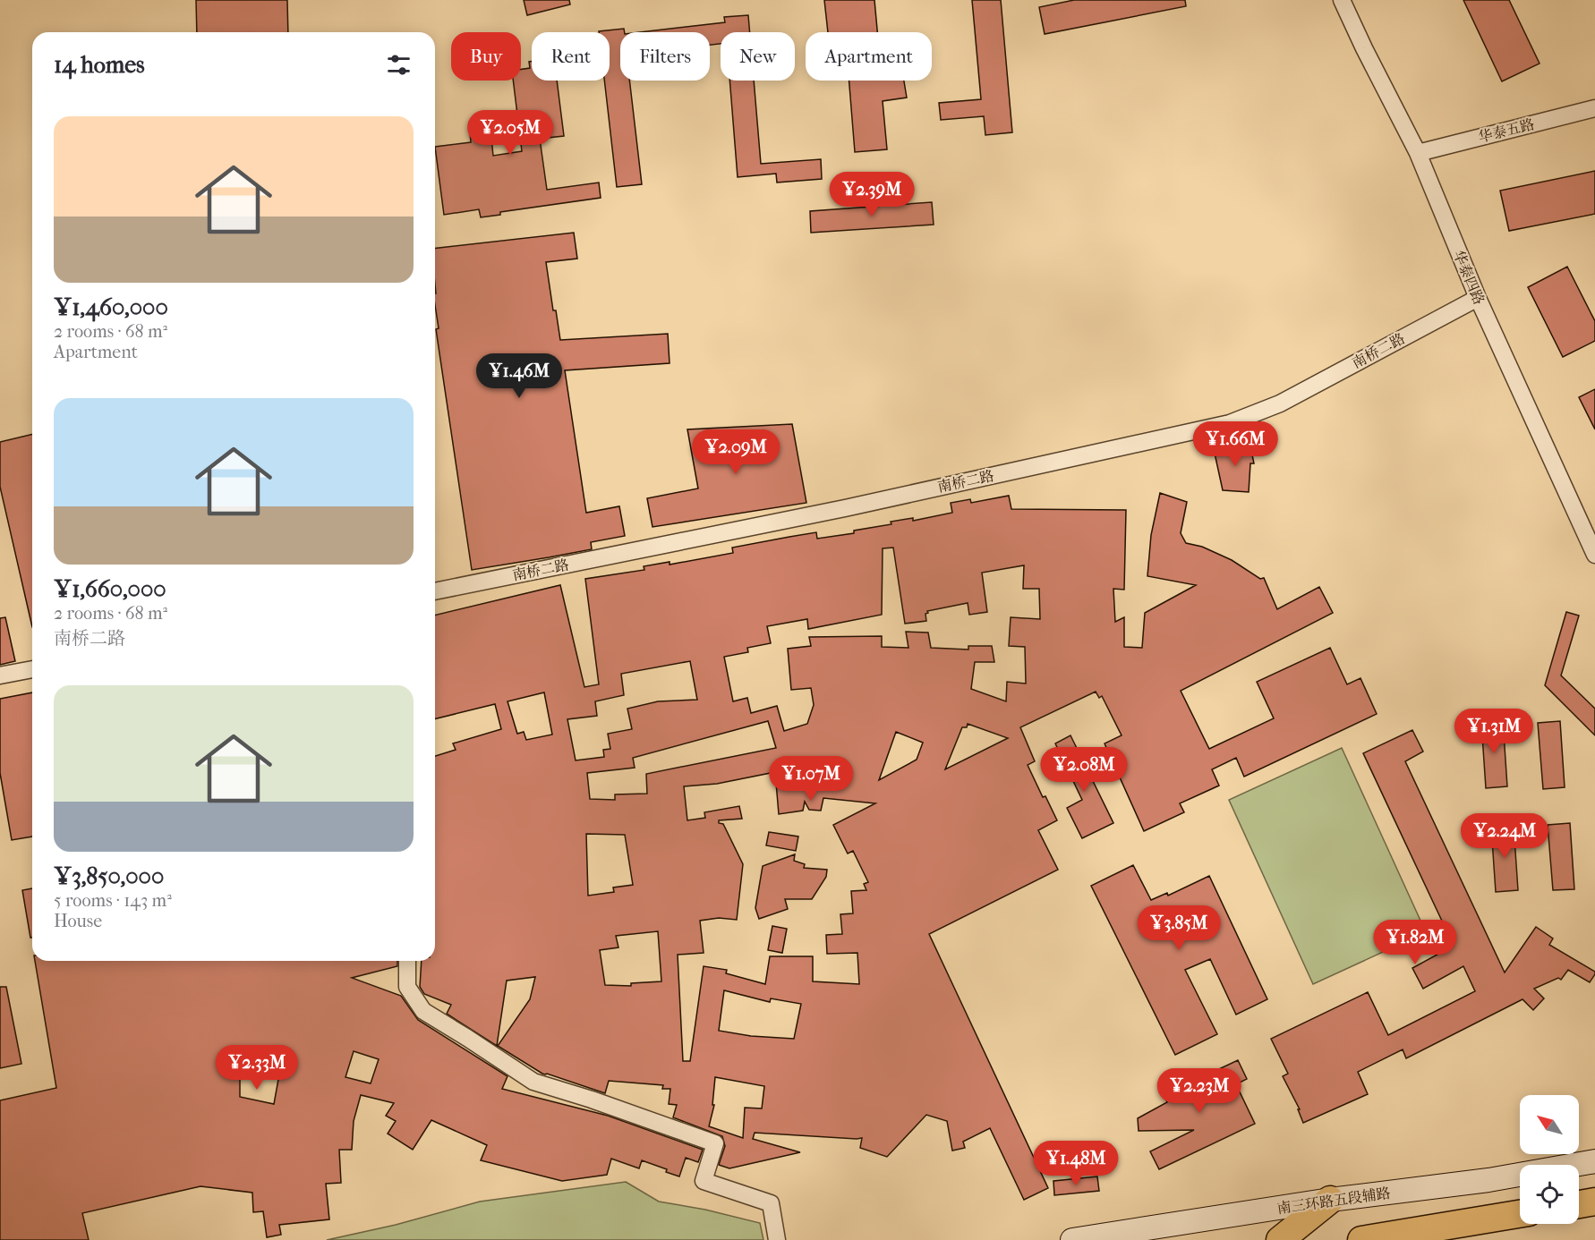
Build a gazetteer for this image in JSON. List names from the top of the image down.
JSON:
{
  "streets": {
    "main road": ["南三环路五段辅路"],
    "street": ["华泰五路", "华泰四路", "南桥二路"]
  },
  "crossings": [
    ["华泰五路", "华泰四路"],
    ["华泰四路", "南桥二路"]
  ],
  "north": "top left",
  "page": {
    "chip": [
      "Buy",
      "Rent",
      "Filters",
      "New",
      "Apartment"
    ],
    "heading": "14 homes",
    "list": [
      {
        "name": "¥1,460,000",
        "note": "2 rooms · 68 m² · Apartment"
      },
      {
        "name": "¥1,660,000",
        "note": "2 rooms · 68 m² · 南桥二路"
      },
      {
        "name": "¥3,850,000",
        "note": "5 rooms · 143 m² · House"
      }
    ],
    "price": [
      "¥2.05M",
      "¥2.39M",
      "¥1.46M",
      "¥1.66M",
      "¥2.09M",
      "¥1.31M",
      "¥2.08M",
      "¥1.07M",
      "¥2.24M",
      "¥3.85M",
      "¥1.82M",
      "¥2.33M",
      "¥2.23M",
      "¥1.48M"
    ]
  }
}
